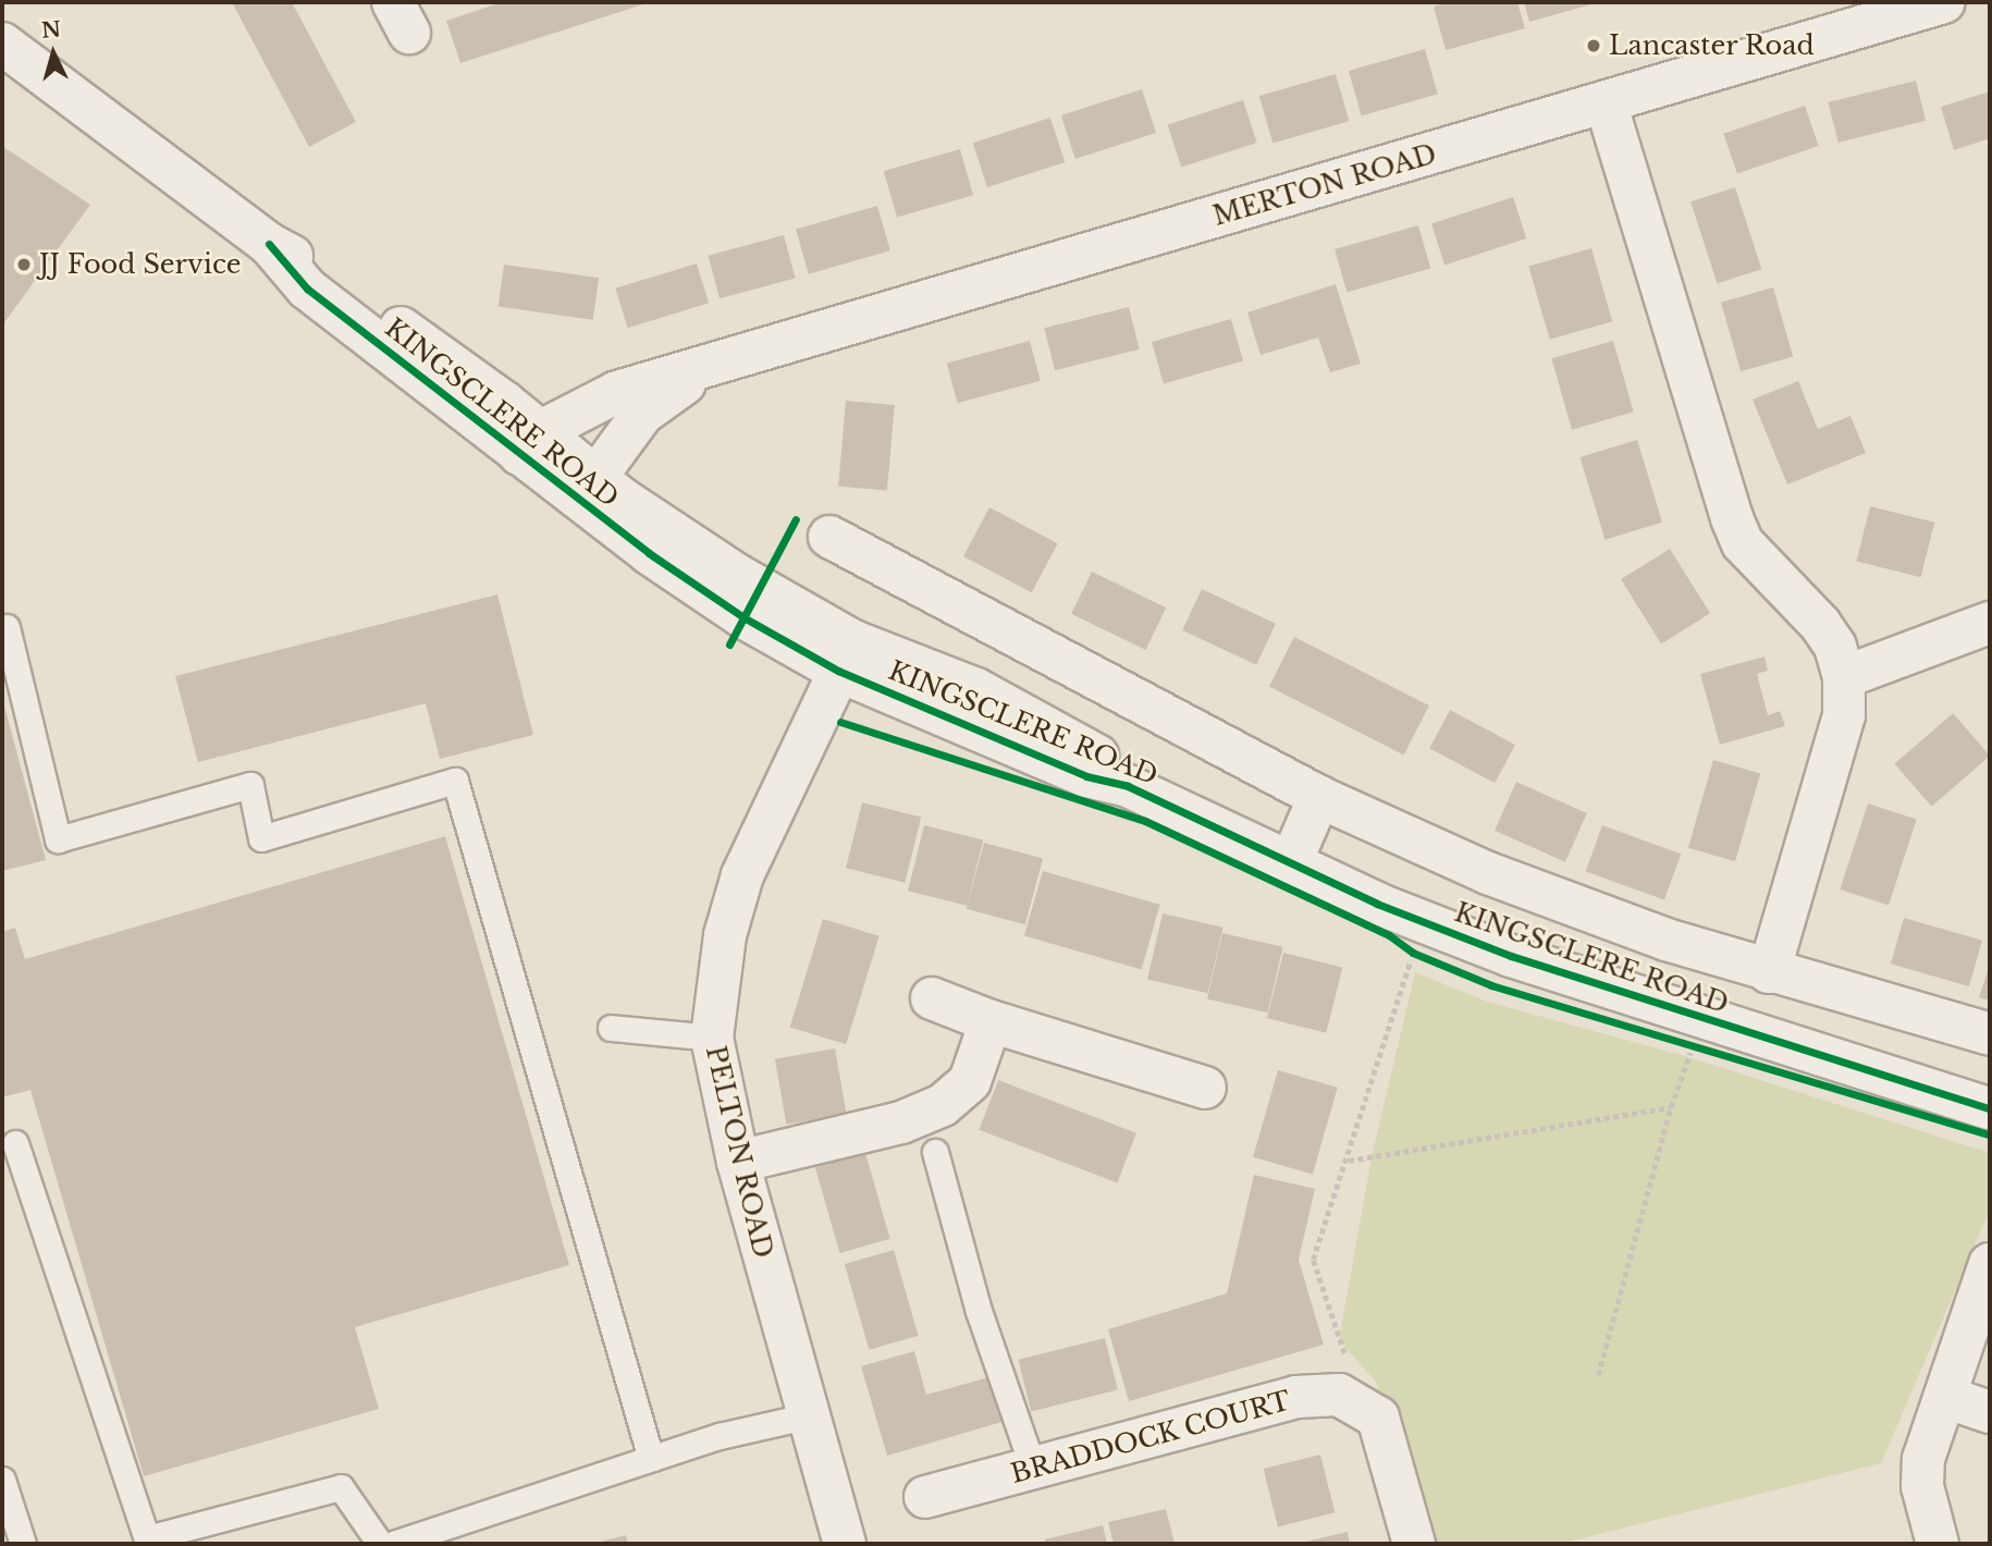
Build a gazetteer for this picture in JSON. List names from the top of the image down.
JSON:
{
  "streets": {
    "street": [
      "MERTON ROAD",
      "KINGSCLERE ROAD",
      "PELTON ROAD",
      "BRADDOCK COURT"
    ]
  },
  "crossings": [
    ["MERTON ROAD", "KINGSCLERE ROAD"],
    ["KINGSCLERE ROAD", "PELTON ROAD"]
  ],
  "places": ["Lancaster Road", "JJ Food Service"],
  "north": "top"
}
